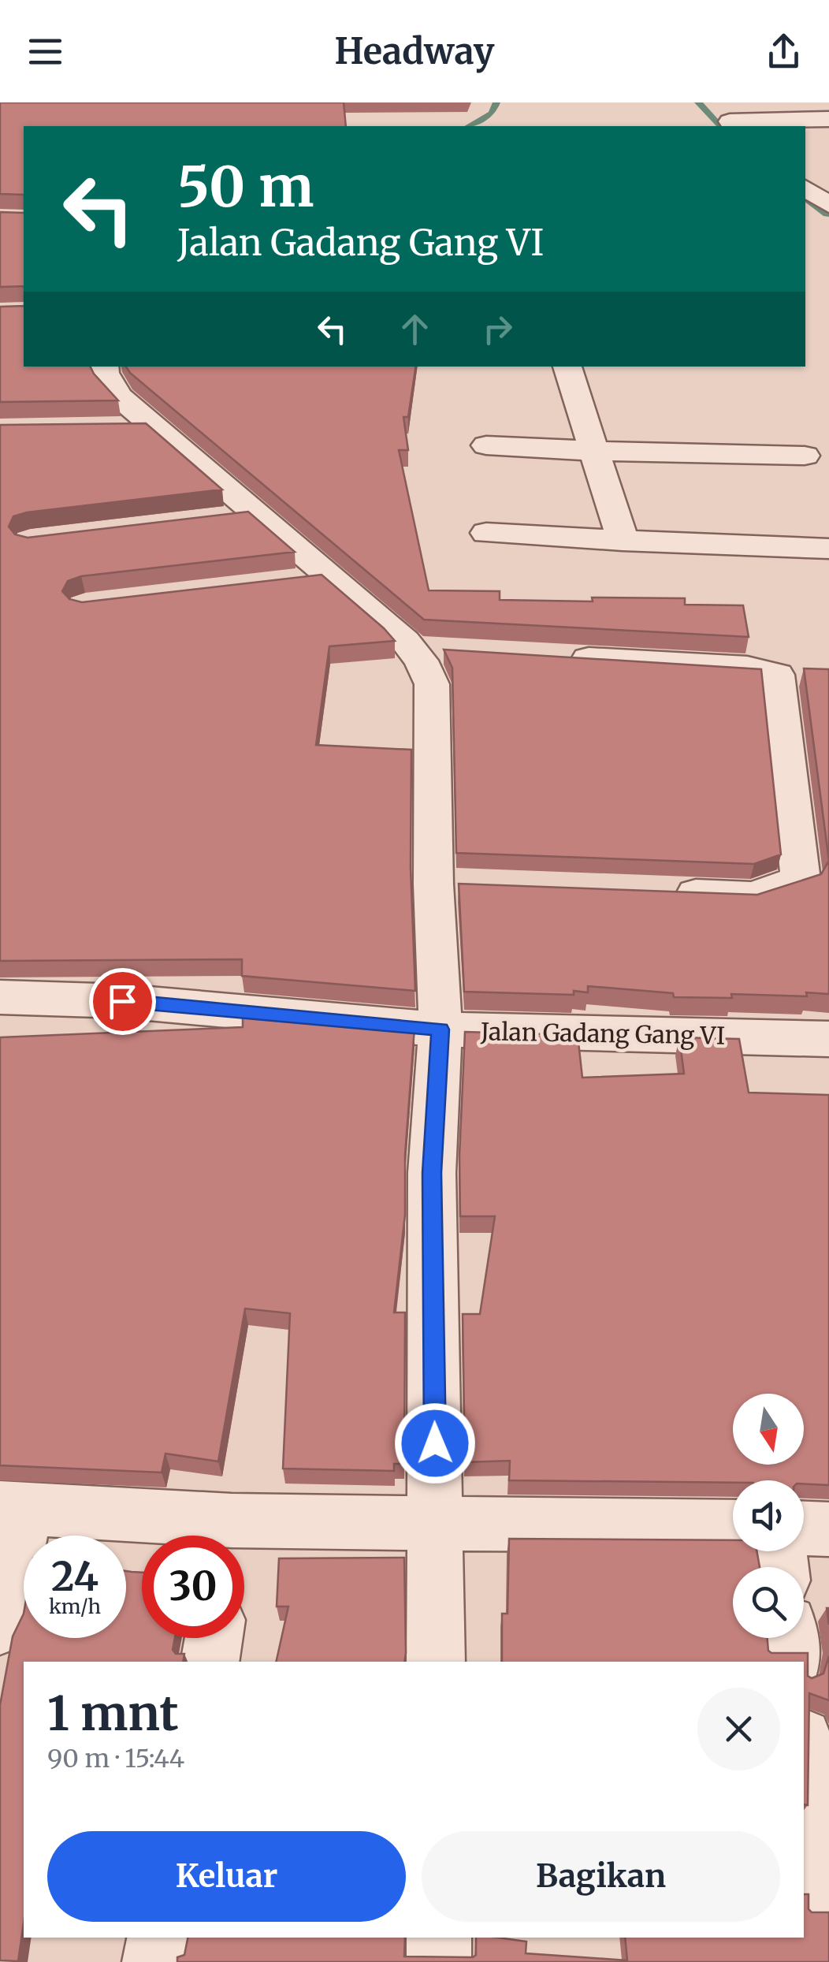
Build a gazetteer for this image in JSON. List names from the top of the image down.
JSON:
{
  "streets": {
    "street": ["Jalan Gadang Gang VI"]
  },
  "north": "bottom",
  "page": {
    "header": "Headway",
    "turn": ["50 m", "Jalan Gadang Gang VI"],
    "speed": "24 km/h",
    "limit": "30",
    "heading": ["1 mnt", "90 m · 15:44"],
    "buttons": ["Keluar", "Bagikan"]
  }
}
